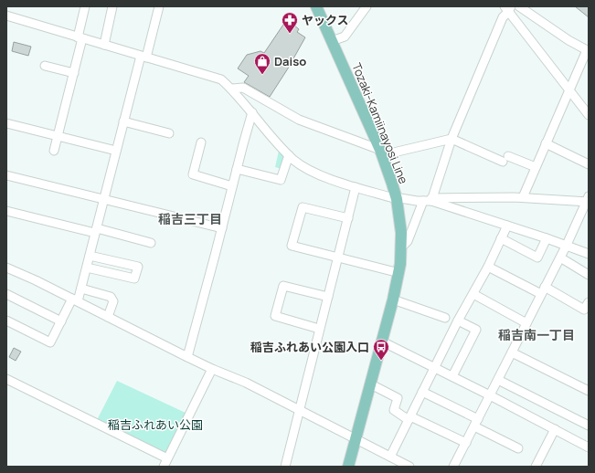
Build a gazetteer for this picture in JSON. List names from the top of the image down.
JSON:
{
  "streets": {
    "main road": ["Tozaki-Kamiinayosi Line"]
  },
  "districts": ["稲吉三丁目", "稲吉南一丁目"],
  "parks": ["稲吉ふれあい公園"],
  "places": {
    "pharmacy": ["ヤックス"],
    "shop": ["Daiso"],
    "bus stop": ["稲吉ふれあい公園入口"]
  }
}
